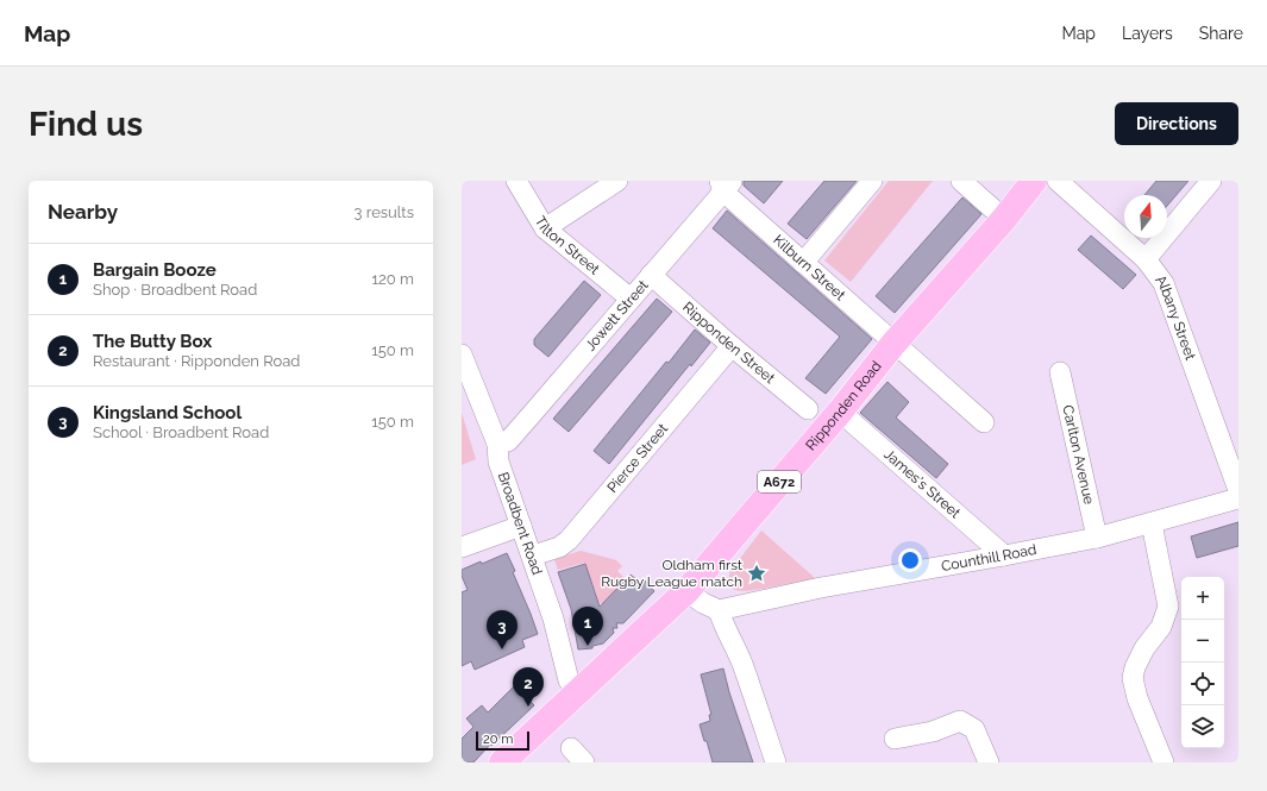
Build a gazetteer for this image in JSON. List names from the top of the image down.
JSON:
{
  "streets": {
    "main road": ["Ripponden Road", "A672"],
    "street": [
      "Tilton Street",
      "Kilburn Street",
      "Jowett Street",
      "Albany Street",
      "Ripponden Street",
      "Carlton Avenue",
      "Pierce Street",
      "James's Street",
      "Broadbent Road",
      "Counthill Road"
    ]
  },
  "crossings": [
    ["Tilton Street", "Jowett Street"],
    ["Kilburn Street", "Jowett Street"],
    ["Kilburn Street", "Ripponden Road"],
    ["Jowett Street", "Ripponden Street"],
    ["Jowett Street", "Broadbent Road"],
    ["Ripponden Street", "Pierce Street"],
    ["Ripponden Road", "James's Street"],
    ["Ripponden Road", "Broadbent Road"],
    ["Carlton Avenue", "Counthill Road"],
    ["Pierce Street", "Broadbent Road"],
    ["James's Street", "Counthill Road"]
  ],
  "places": {
    "place": ["Oldham first Rugby League match"]
  },
  "scale_bar": "20 m",
  "north": "top",
  "page": {
    "header": "Map",
    "nav": ["Map", "Layers", "Share"],
    "buttons": "Directions",
    "title": "Find us",
    "heading": ["Nearby", "3 results"],
    "list": [
      {
        "mark": "1",
        "name": "Bargain Booze",
        "note": "Shop · Broadbent Road",
        "value": "120 m"
      },
      {
        "mark": "2",
        "name": "The Butty Box",
        "note": "Restaurant · Ripponden Road",
        "value": "150 m"
      },
      {
        "mark": "3",
        "name": "Kingsland School",
        "note": "School · Broadbent Road",
        "value": "150 m"
      }
    ],
    "map_buttons": ["+", "−"],
    "pins": ["1", "3", "2"],
    "scale": "20 m"
  }
}
